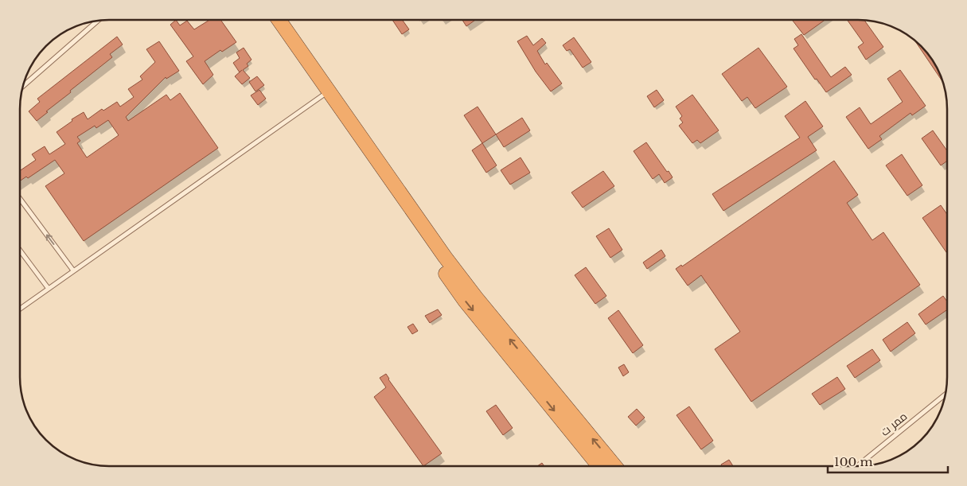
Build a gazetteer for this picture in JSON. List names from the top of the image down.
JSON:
{
  "streets": {
    "lane": ["ممر ت"]
  },
  "scale_bar": "100 m"
}
